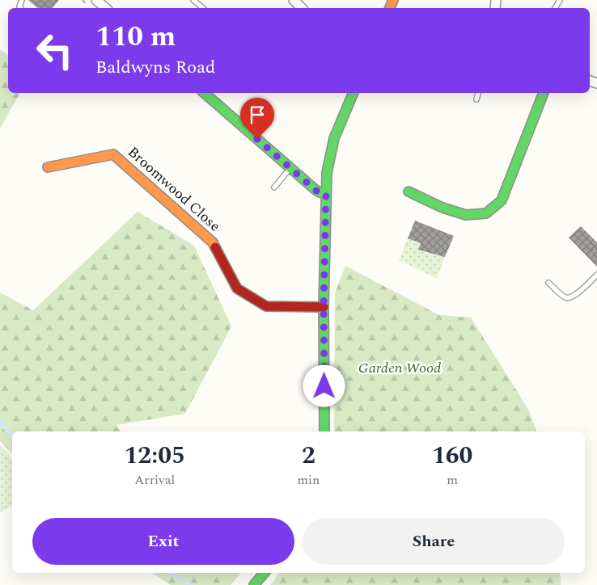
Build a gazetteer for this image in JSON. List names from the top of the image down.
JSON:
{
  "streets": {
    "street": ["Broomwood Close"]
  },
  "parks": ["Garden Wood"],
  "page": {
    "turn": ["110 m", "Baldwyns Road"],
    "eta": [
      "12:05",
      "Arrival",
      "2",
      "min",
      "160",
      "m"
    ],
    "buttons": ["Exit", "Share"]
  }
}
